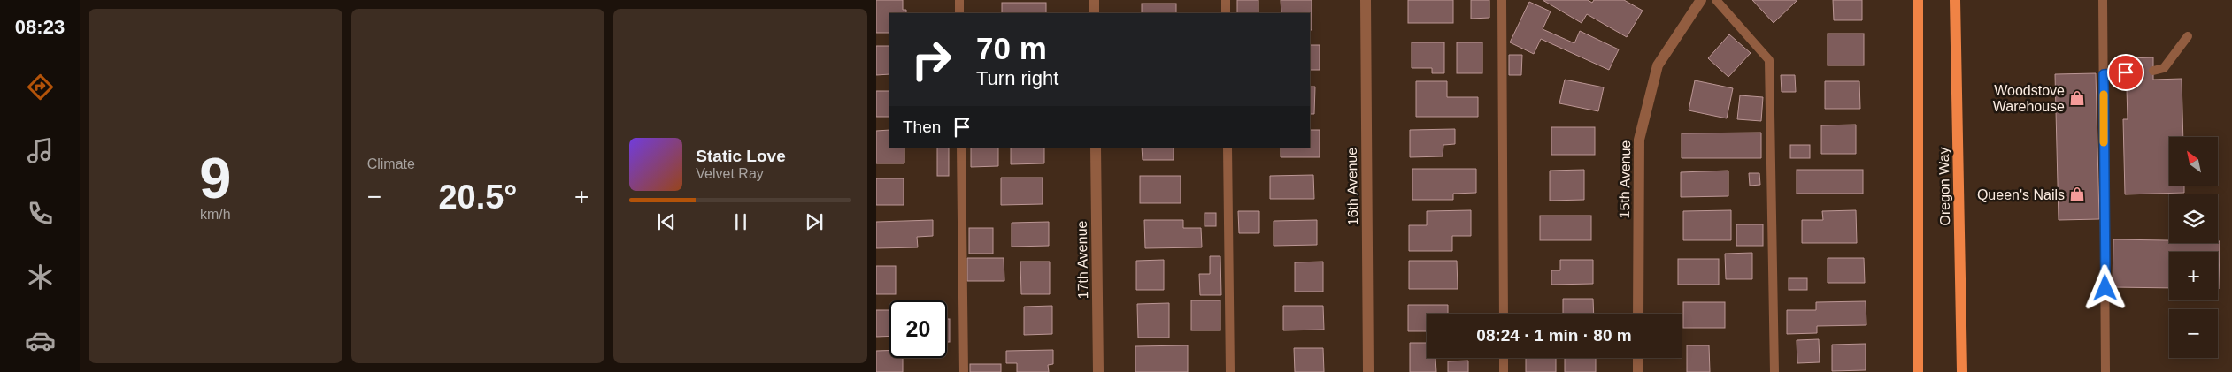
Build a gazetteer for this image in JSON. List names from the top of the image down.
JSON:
{
  "streets": {
    "main road": ["Oregon Way"],
    "street": ["15th Avenue", "16th Avenue", "17th Avenue"]
  },
  "places": {
    "shop": ["Woodstove Warehouse", "Queen's Nails"]
  },
  "north": "top left",
  "page": {
    "tabs": "08:23",
    "tile": [
      ["9", "km/h"],
      "Climate"
    ],
    "turn": ["70 m", "Turn right"],
    "then": "Then",
    "map_buttons": ["+", "−"],
    "song": ["Static Love", "Velvet Ray"],
    "heat": ["−", "20.5°", "+"],
    "limit": "20",
    "trip": "08:24 · 1 min · 80 m"
  }
}
